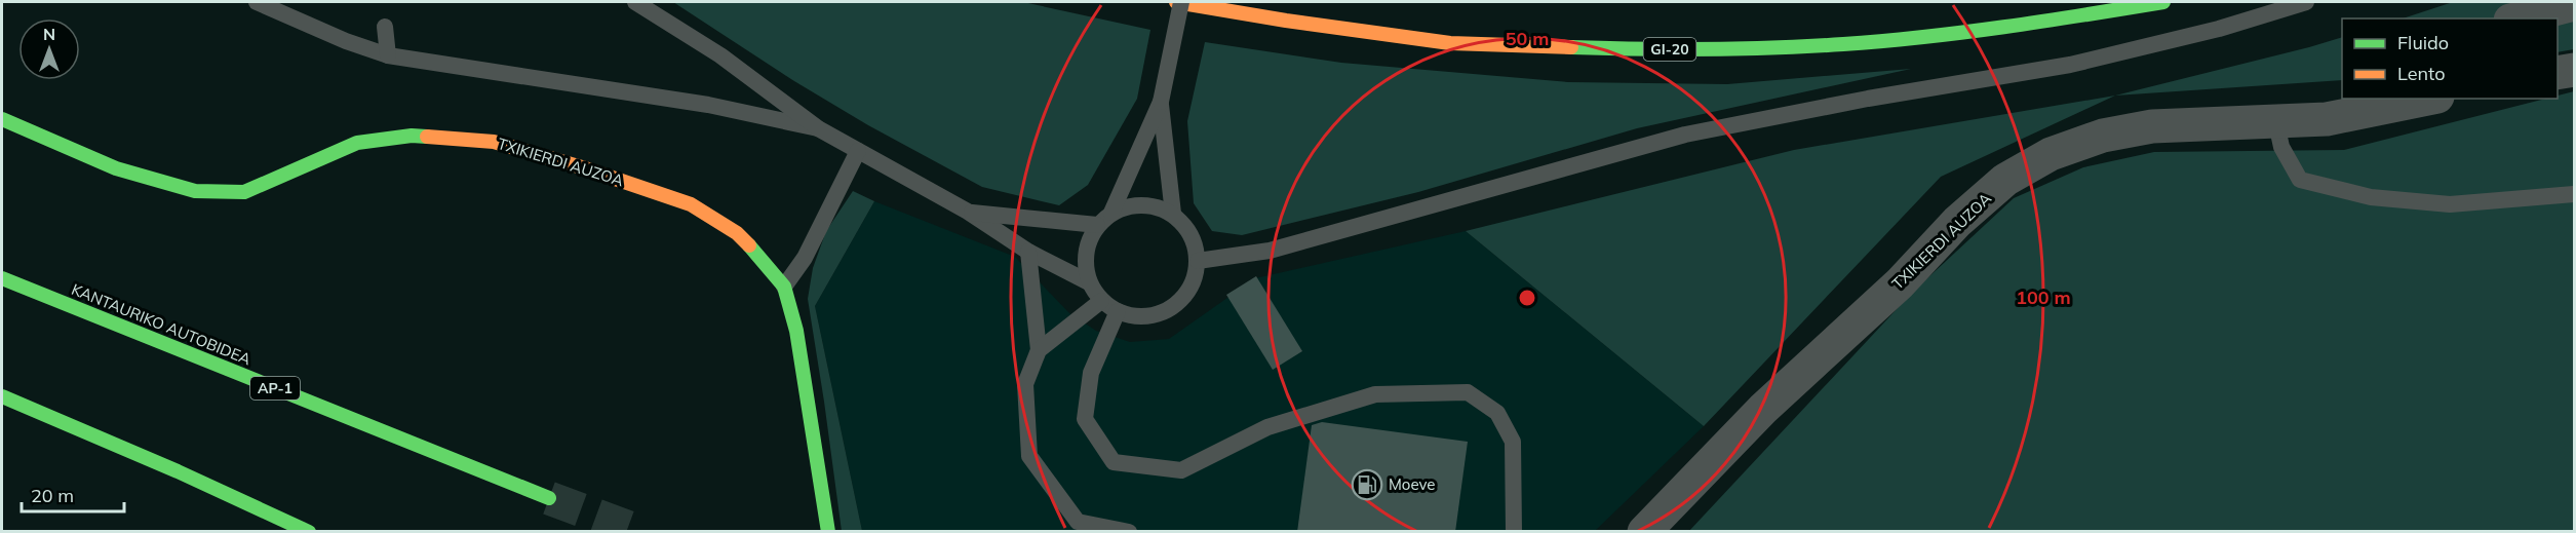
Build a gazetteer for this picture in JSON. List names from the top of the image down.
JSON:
{
  "streets": {
    "main road": [
      "GI-20",
      "TXIKIERDI AUZOA",
      "KANTAURIKO AUTOBIDEA",
      "AP-1"
    ]
  },
  "places": {
    "fuel station": ["Moeve"]
  },
  "legend": ["Fluido", "Lento"],
  "scale_bar": "20 m",
  "north": "top",
  "rings": ["50 m", "100 m"]
}
